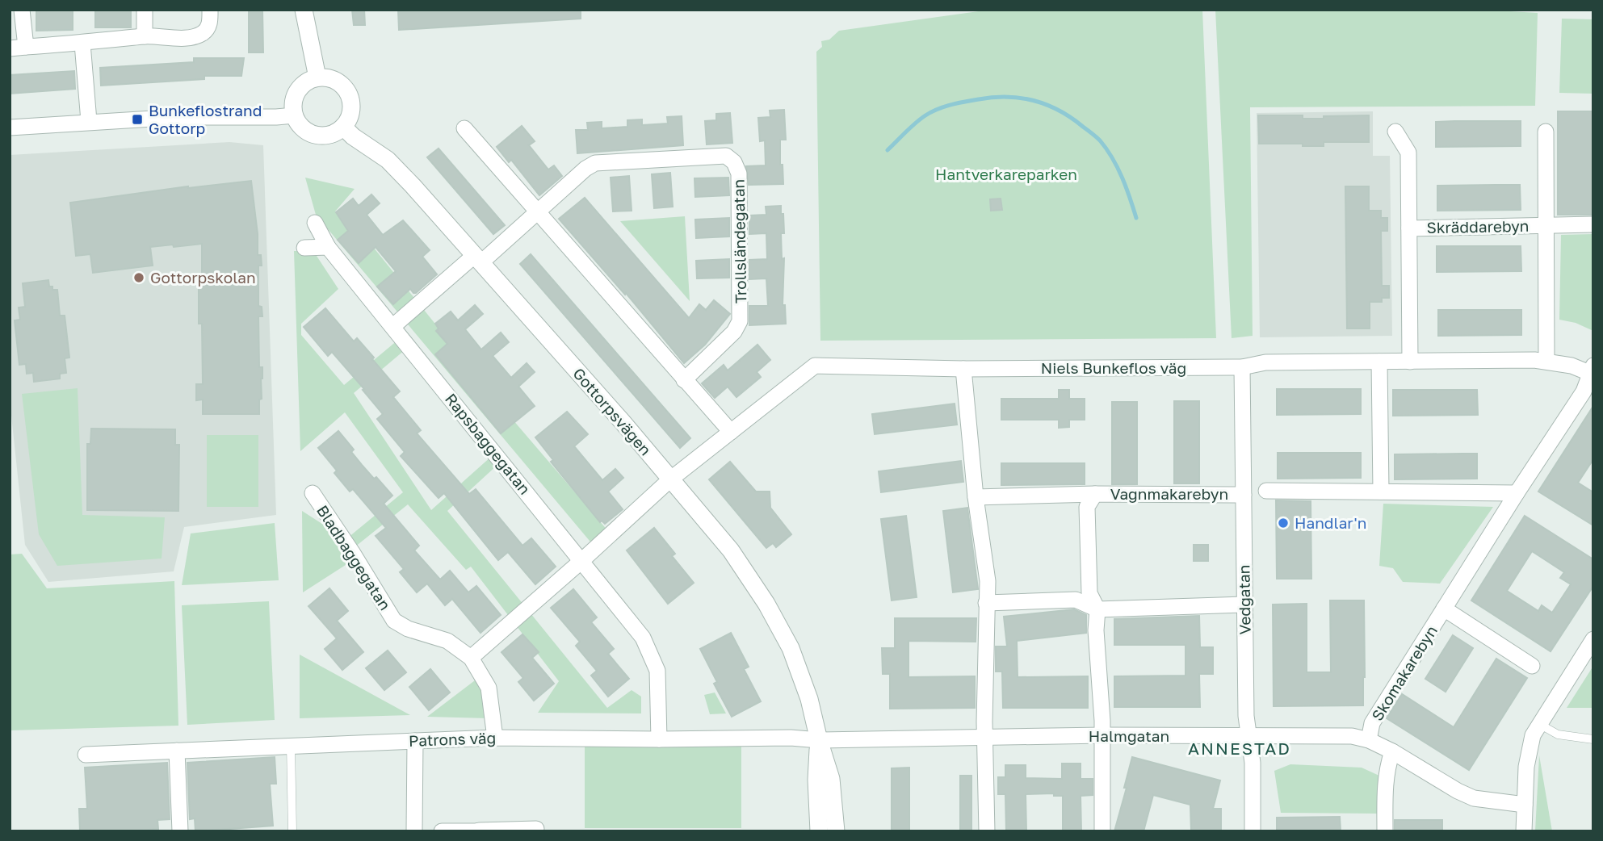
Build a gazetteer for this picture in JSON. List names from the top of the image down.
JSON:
{
  "streets": {
    "street": [
      "Skräddarebyn",
      "Trollsländegatan",
      "Niels Bunkeflos väg",
      "Gottorpsvägen",
      "Rapsbaggegatan",
      "Vagnmakarebyn",
      "Bladbaggegatan",
      "Vedgatan",
      "Skomakarebyn",
      "Halmgatan",
      "Patrons väg"
    ]
  },
  "crossings": [
    ["Trollsländegatan", "Gottorpsvägen"],
    ["Niels Bunkeflos väg", "Gottorpsvägen"],
    ["Niels Bunkeflos väg", "Vedgatan"],
    ["Niels Bunkeflos väg", "Skomakarebyn"],
    ["Gottorpsvägen", "Halmgatan"],
    ["Gottorpsvägen", "Patrons väg"],
    ["Rapsbaggegatan", "Patrons väg"],
    ["Vagnmakarebyn", "Vedgatan"],
    ["Vagnmakarebyn", "Halmgatan"],
    ["Bladbaggegatan", "Patrons väg"],
    ["Vedgatan", "Halmgatan"],
    ["Skomakarebyn", "Halmgatan"],
    ["Halmgatan", "Patrons väg"]
  ],
  "districts": ["ANNESTAD"],
  "parks": ["Hantverkareparken"],
  "places": {
    "transit": ["Bunkeflostrand Gottorp"],
    "other": ["Gottorpskolan", "Handlar'n"]
  }
}
